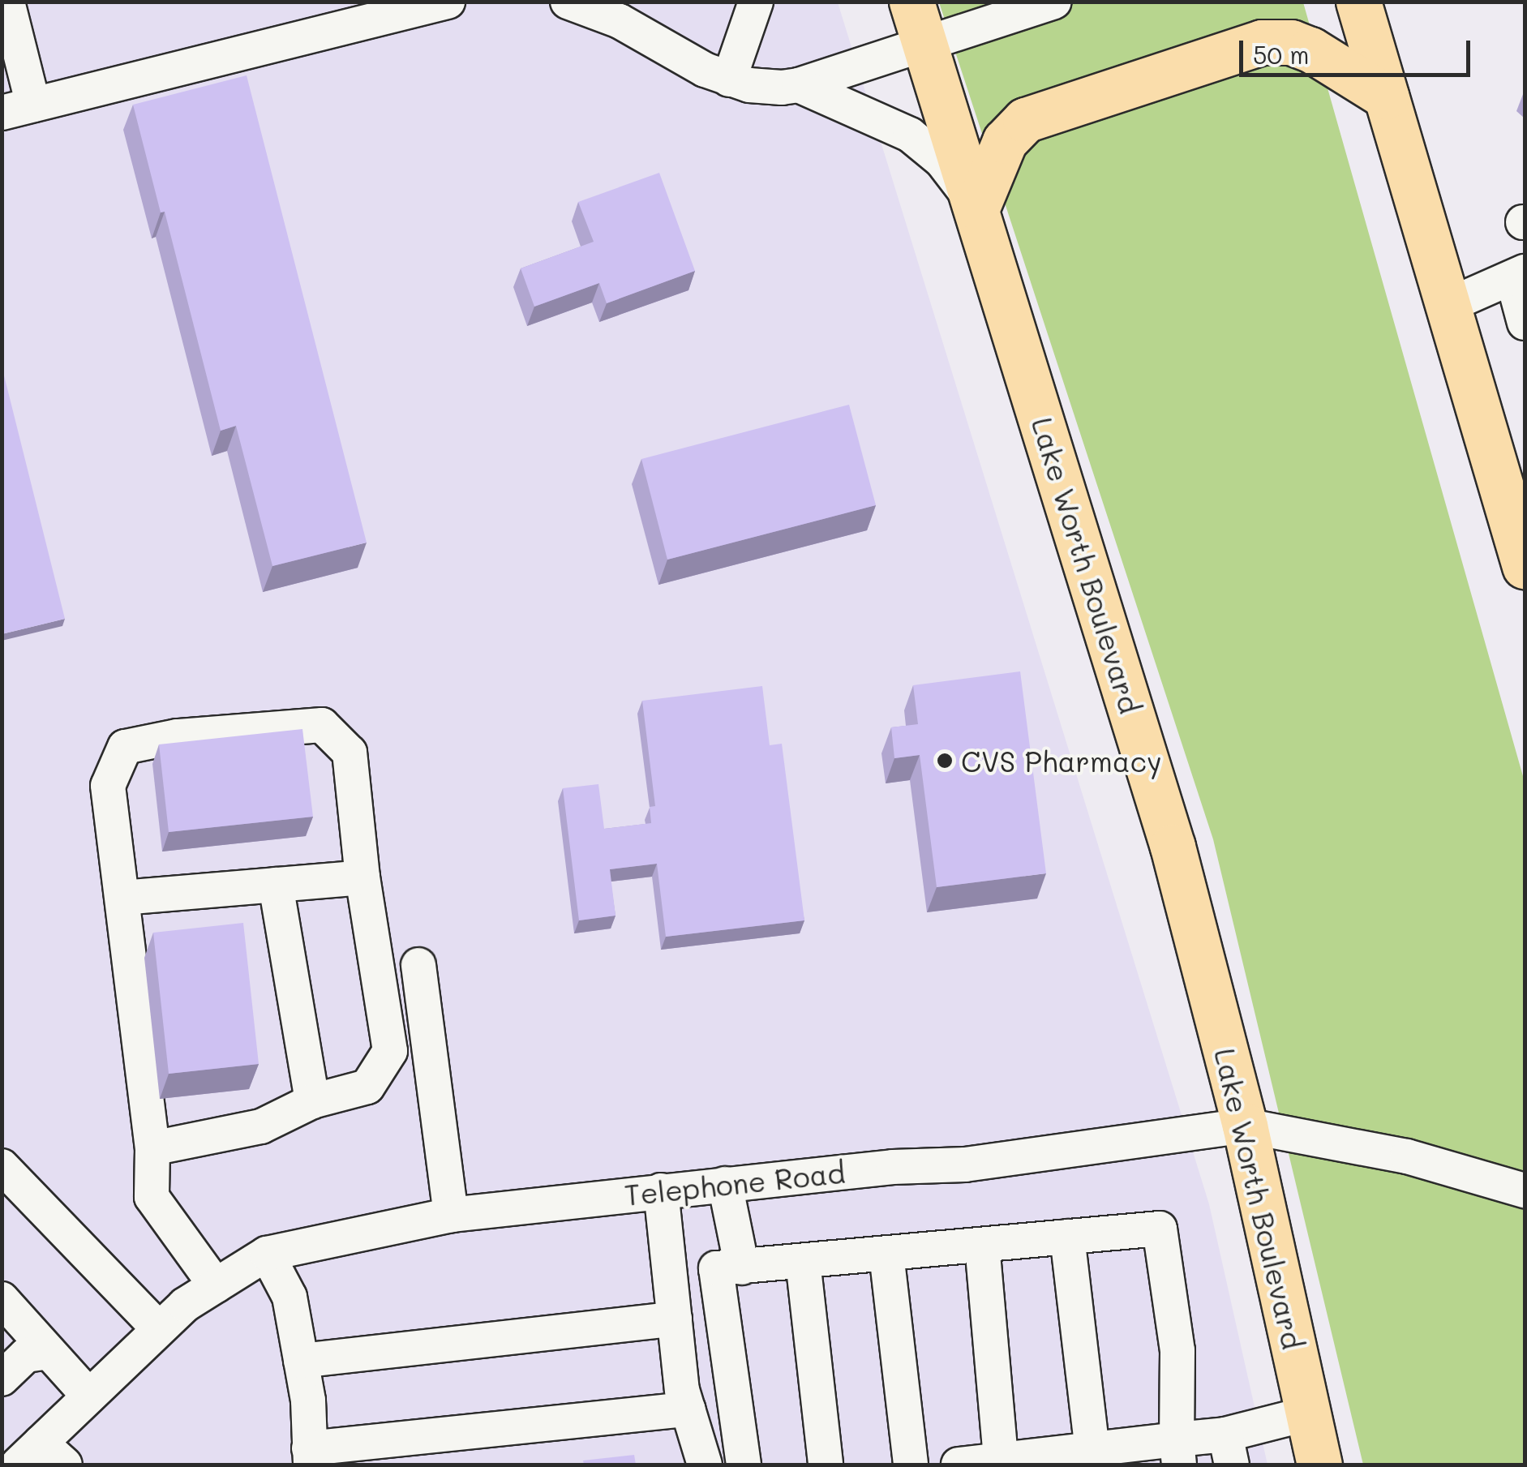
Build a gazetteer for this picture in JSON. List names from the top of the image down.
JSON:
{
  "streets": {
    "highway": ["Lake Worth Boulevard"],
    "street": ["Telephone Road"]
  },
  "crossings": [
    ["Lake Worth Boulevard", "Telephone Road"]
  ],
  "places": ["CVS Pharmacy"],
  "scale_bar": "50 m"
}
